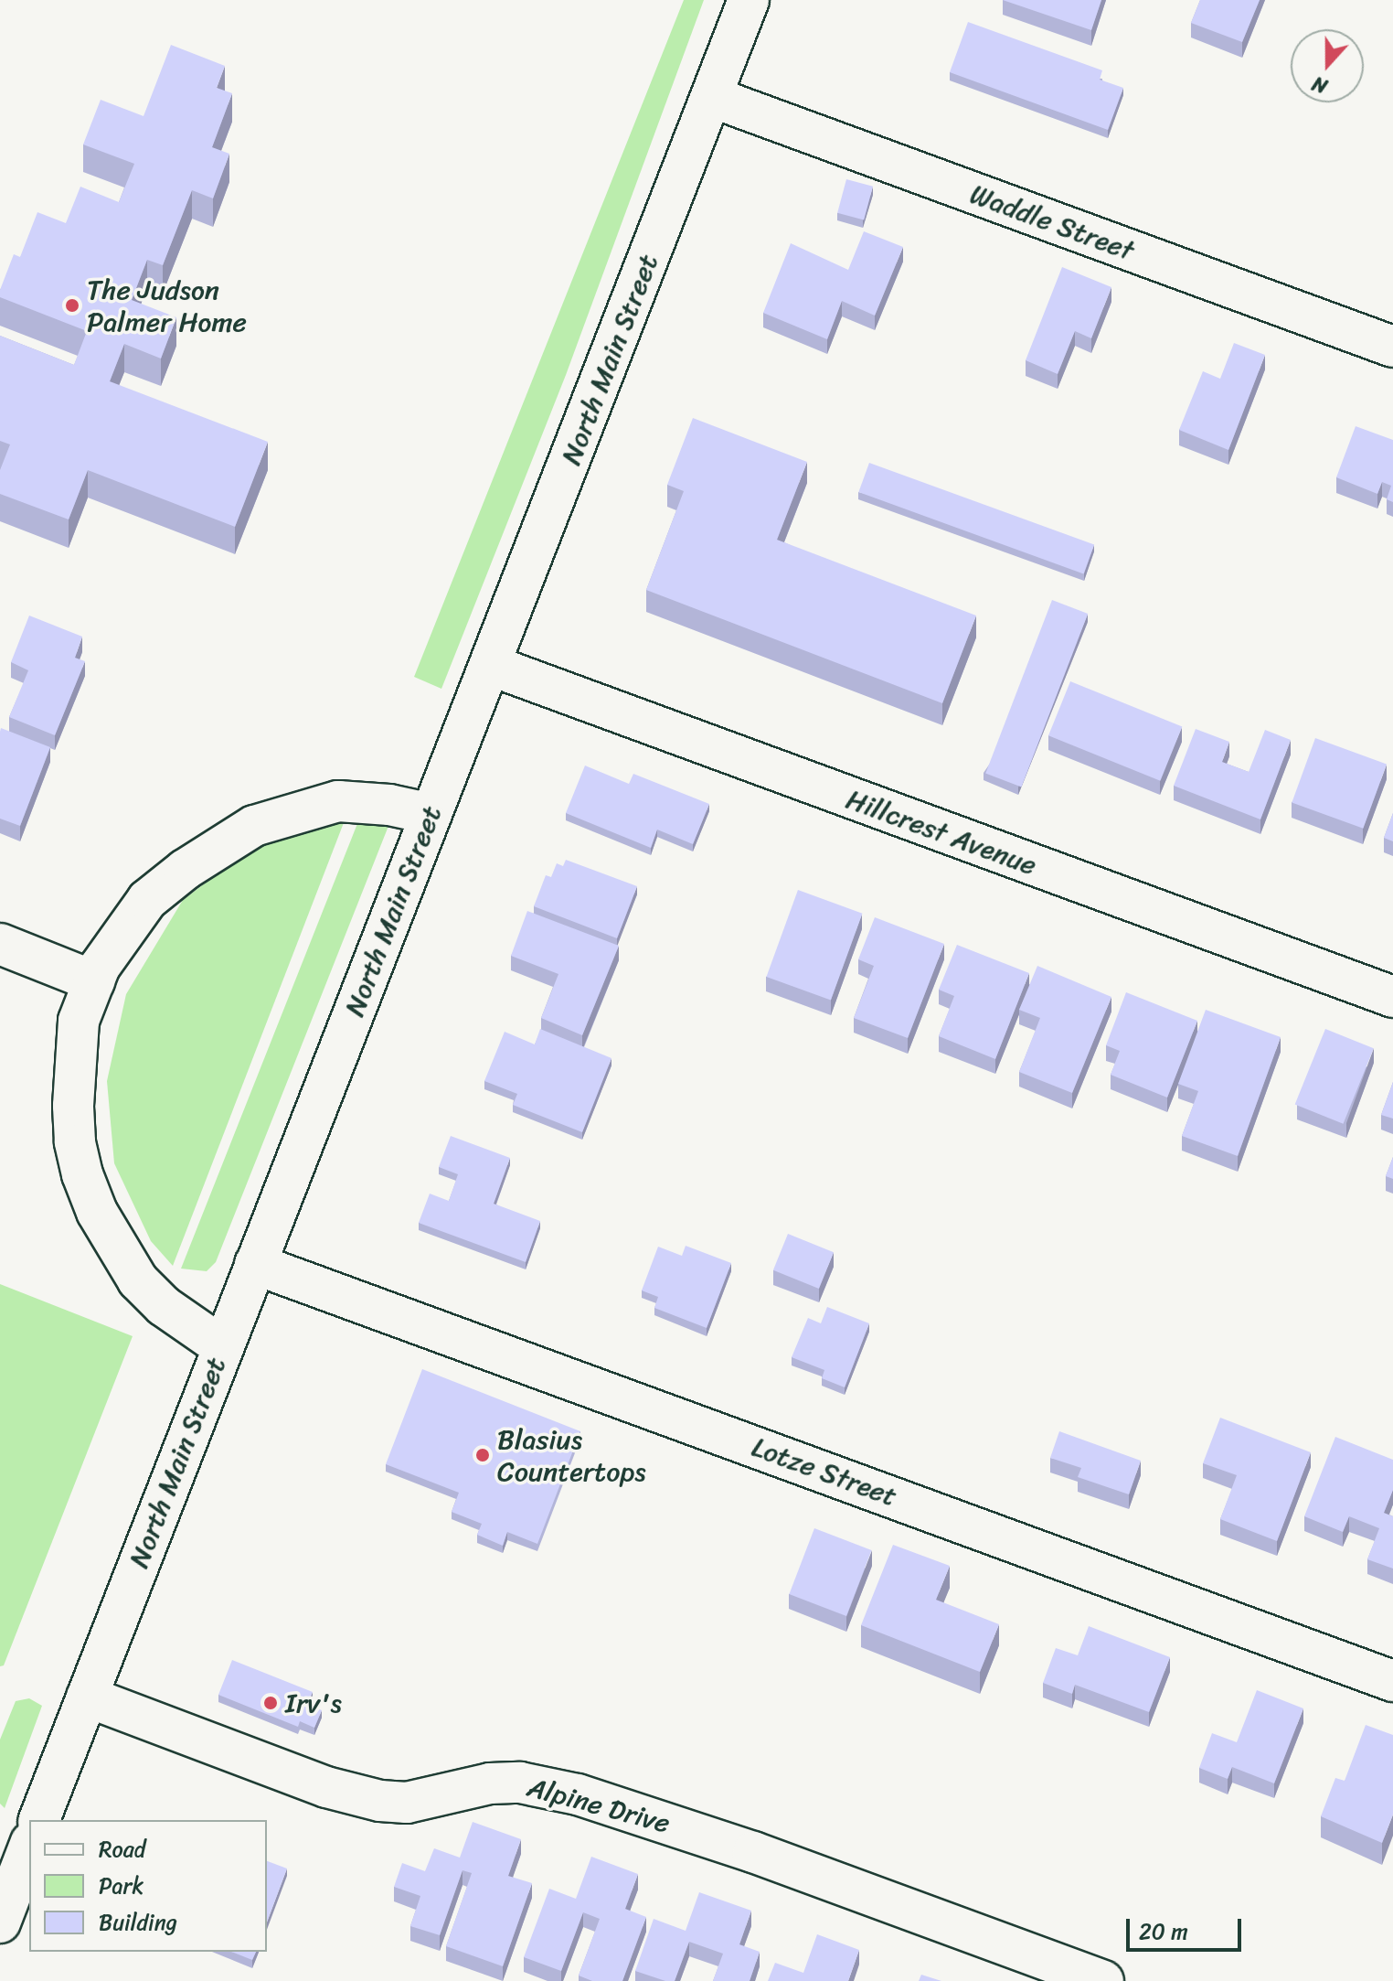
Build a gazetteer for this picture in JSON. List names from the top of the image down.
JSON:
{
  "streets": {
    "street": [
      "Waddle Street",
      "North Main Street",
      "Hillcrest Avenue",
      "Lotze Street",
      "Alpine Drive"
    ]
  },
  "crossings": [
    ["Waddle Street", "North Main Street"],
    ["North Main Street", "Hillcrest Avenue"],
    ["North Main Street", "Lotze Street"],
    ["North Main Street", "Alpine Drive"]
  ],
  "places": ["The Judson Palmer Home", "Blasius Countertops", "Irv's"],
  "legend": ["Road", "Park", "Building"],
  "scale_bar": "20 m",
  "north": "bottom"
}
